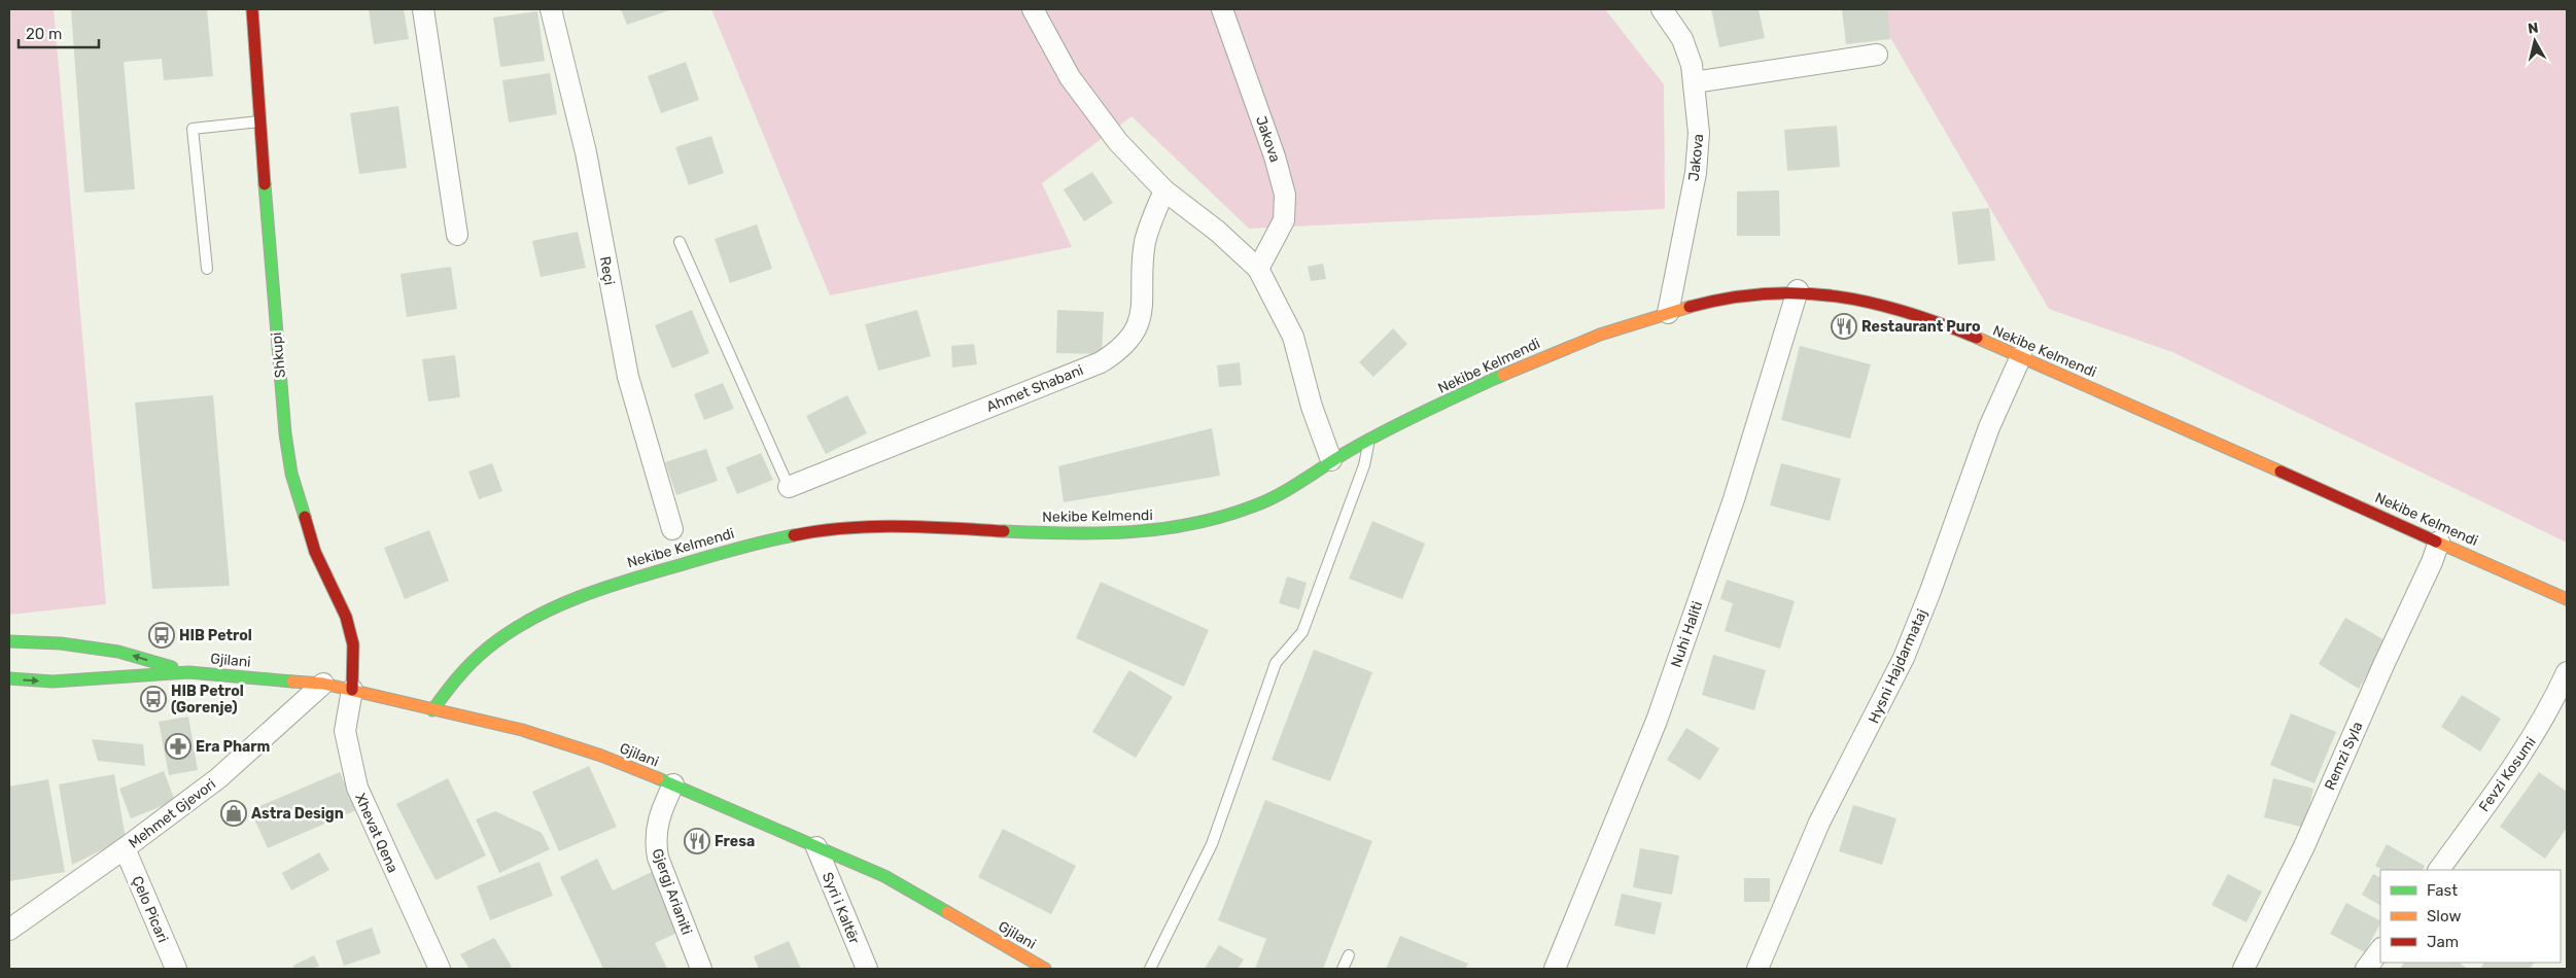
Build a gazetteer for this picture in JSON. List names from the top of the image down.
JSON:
{
  "streets": {
    "street": [
      "Jakova",
      "Reçi",
      "Nekibe Kelmendi",
      "Shkupi",
      "Ahmet Shabani",
      "Nuhi Haliti",
      "Gjilani",
      "Hysni Hajdarmataj",
      "Remzi Syla",
      "Fevzi Kosumi",
      "Mehmet Gjevori",
      "Xhevat Qena",
      "Gjergj Arianiti",
      "Syri i Kaltër",
      "Çelo Picari"
    ]
  },
  "crossings": [
    ["Jakova", "Nekibe Kelmendi"],
    ["Nekibe Kelmendi", "Nuhi Haliti"],
    ["Nekibe Kelmendi", "Gjilani"],
    ["Nekibe Kelmendi", "Hysni Hajdarmataj"],
    ["Nekibe Kelmendi", "Remzi Syla"],
    ["Shkupi", "Gjilani"],
    ["Shkupi", "Xhevat Qena"],
    ["Gjilani", "Mehmet Gjevori"],
    ["Gjilani", "Xhevat Qena"],
    ["Gjilani", "Gjergj Arianiti"],
    ["Gjilani", "Syri i Kaltër"],
    ["Mehmet Gjevori", "Çelo Picari"]
  ],
  "places": {
    "restaurant": ["Restaurant Puro", "Fresa"],
    "bus stop": ["HIB Petrol", "HIB Petrol (Gorenje)"],
    "pharmacy": ["Era Pharm"],
    "shop": ["Astra Design"]
  },
  "legend": ["Fast", "Slow", "Jam"],
  "scale_bar": "20 m",
  "north": "top"
}
